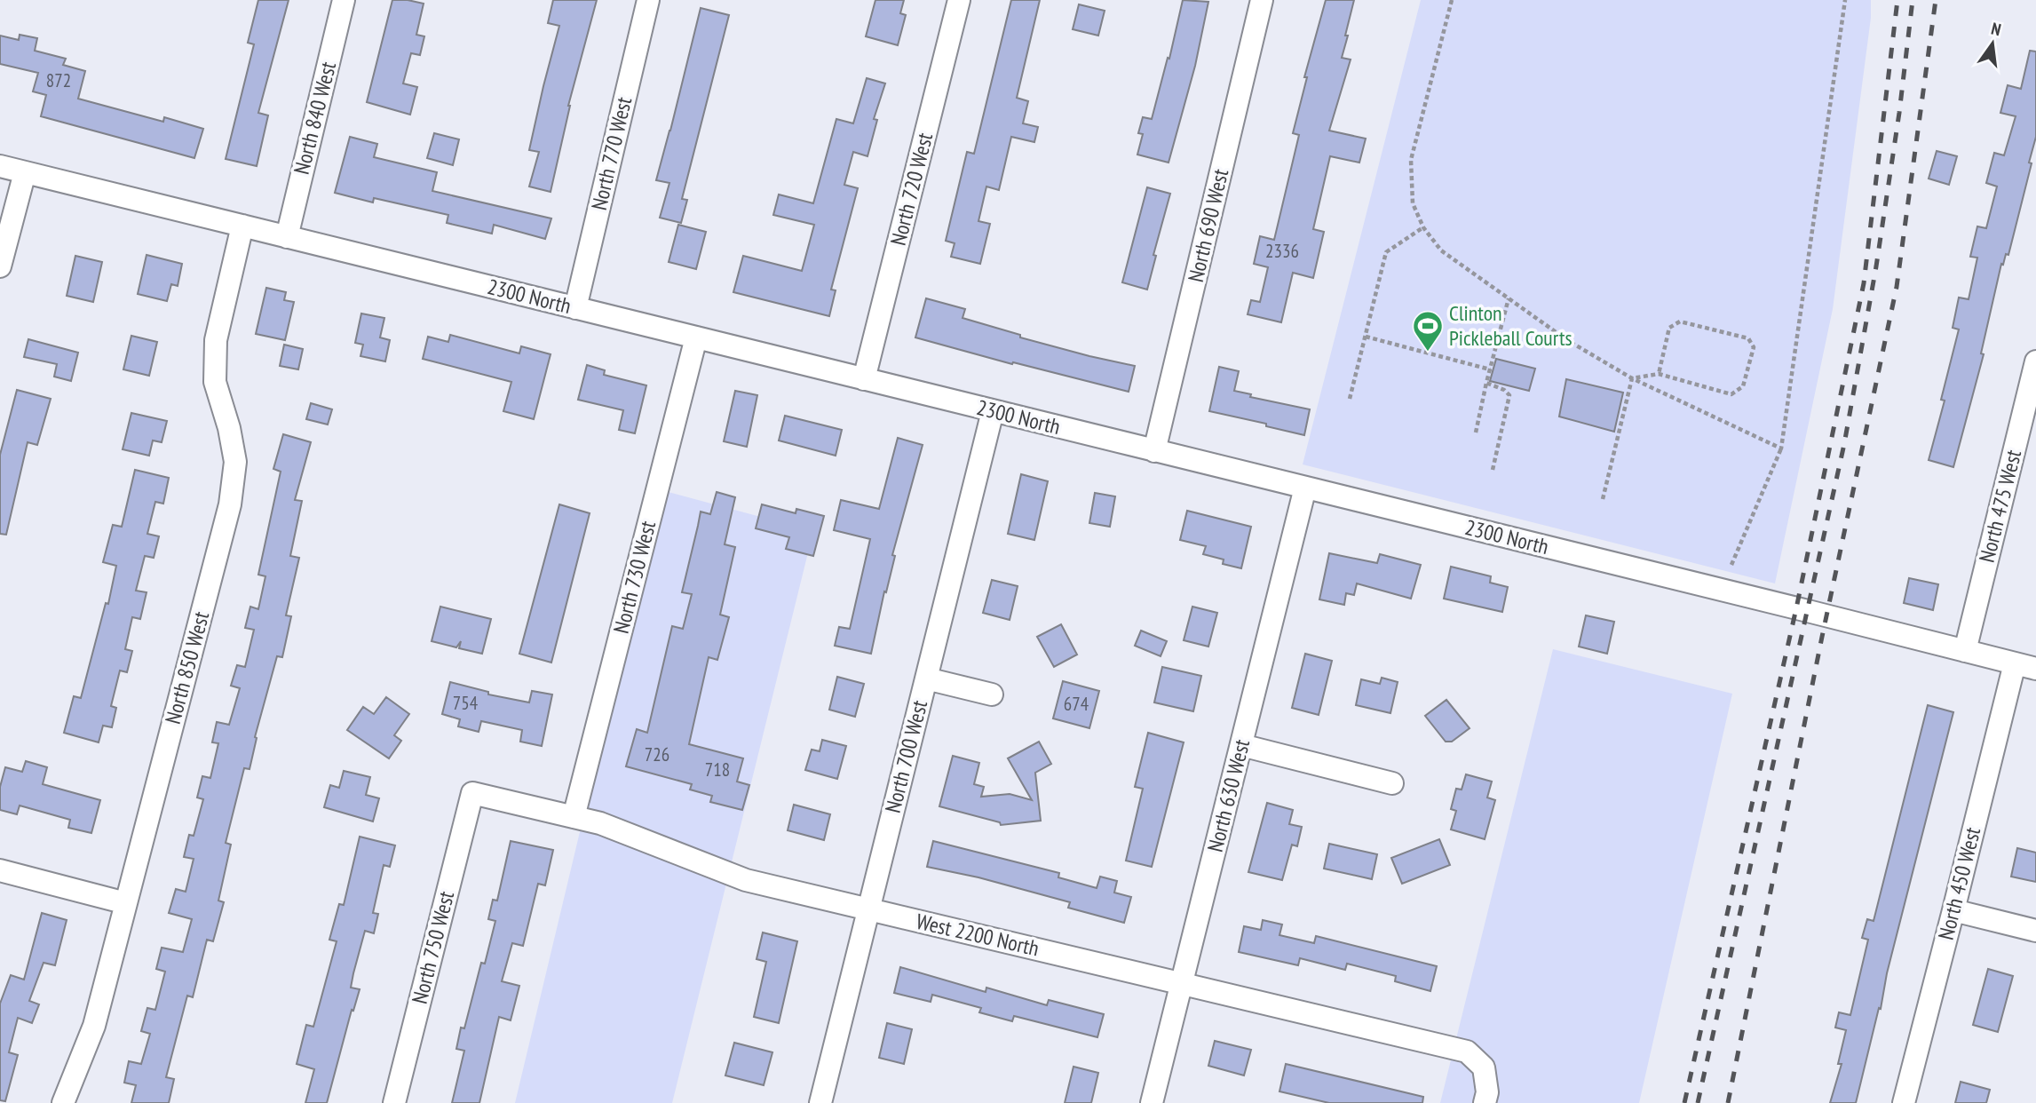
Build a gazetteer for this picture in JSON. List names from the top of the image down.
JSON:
{
  "streets": {
    "street": [
      "North 840 West",
      "North 770 West",
      "North 720 West",
      "North 690 West",
      "2300 North",
      "North 475 West",
      "North 730 West",
      "North 850 West",
      "North 700 West",
      "North 630 West",
      "North 450 West",
      "West 2200 North",
      "North 750 West"
    ]
  },
  "crossings": [
    ["North 840 West", "2300 North"],
    ["North 770 West", "2300 North"],
    ["North 720 West", "2300 North"],
    ["North 690 West", "2300 North"],
    ["2300 North", "North 475 West"],
    ["2300 North", "North 730 West"],
    ["2300 North", "North 850 West"],
    ["2300 North", "North 700 West"],
    ["2300 North", "North 630 West"],
    ["2300 North", "North 450 West"],
    ["North 730 West", "West 2200 North"],
    ["North 700 West", "West 2200 North"],
    ["North 630 West", "West 2200 North"],
    ["West 2200 North", "North 750 West"]
  ],
  "places": {
    "sports": ["Clinton Pickleball Courts"]
  },
  "house_numbers": [
    "872",
    "2336",
    "754",
    "674",
    "726",
    "718"
  ],
  "north": "top"
}
